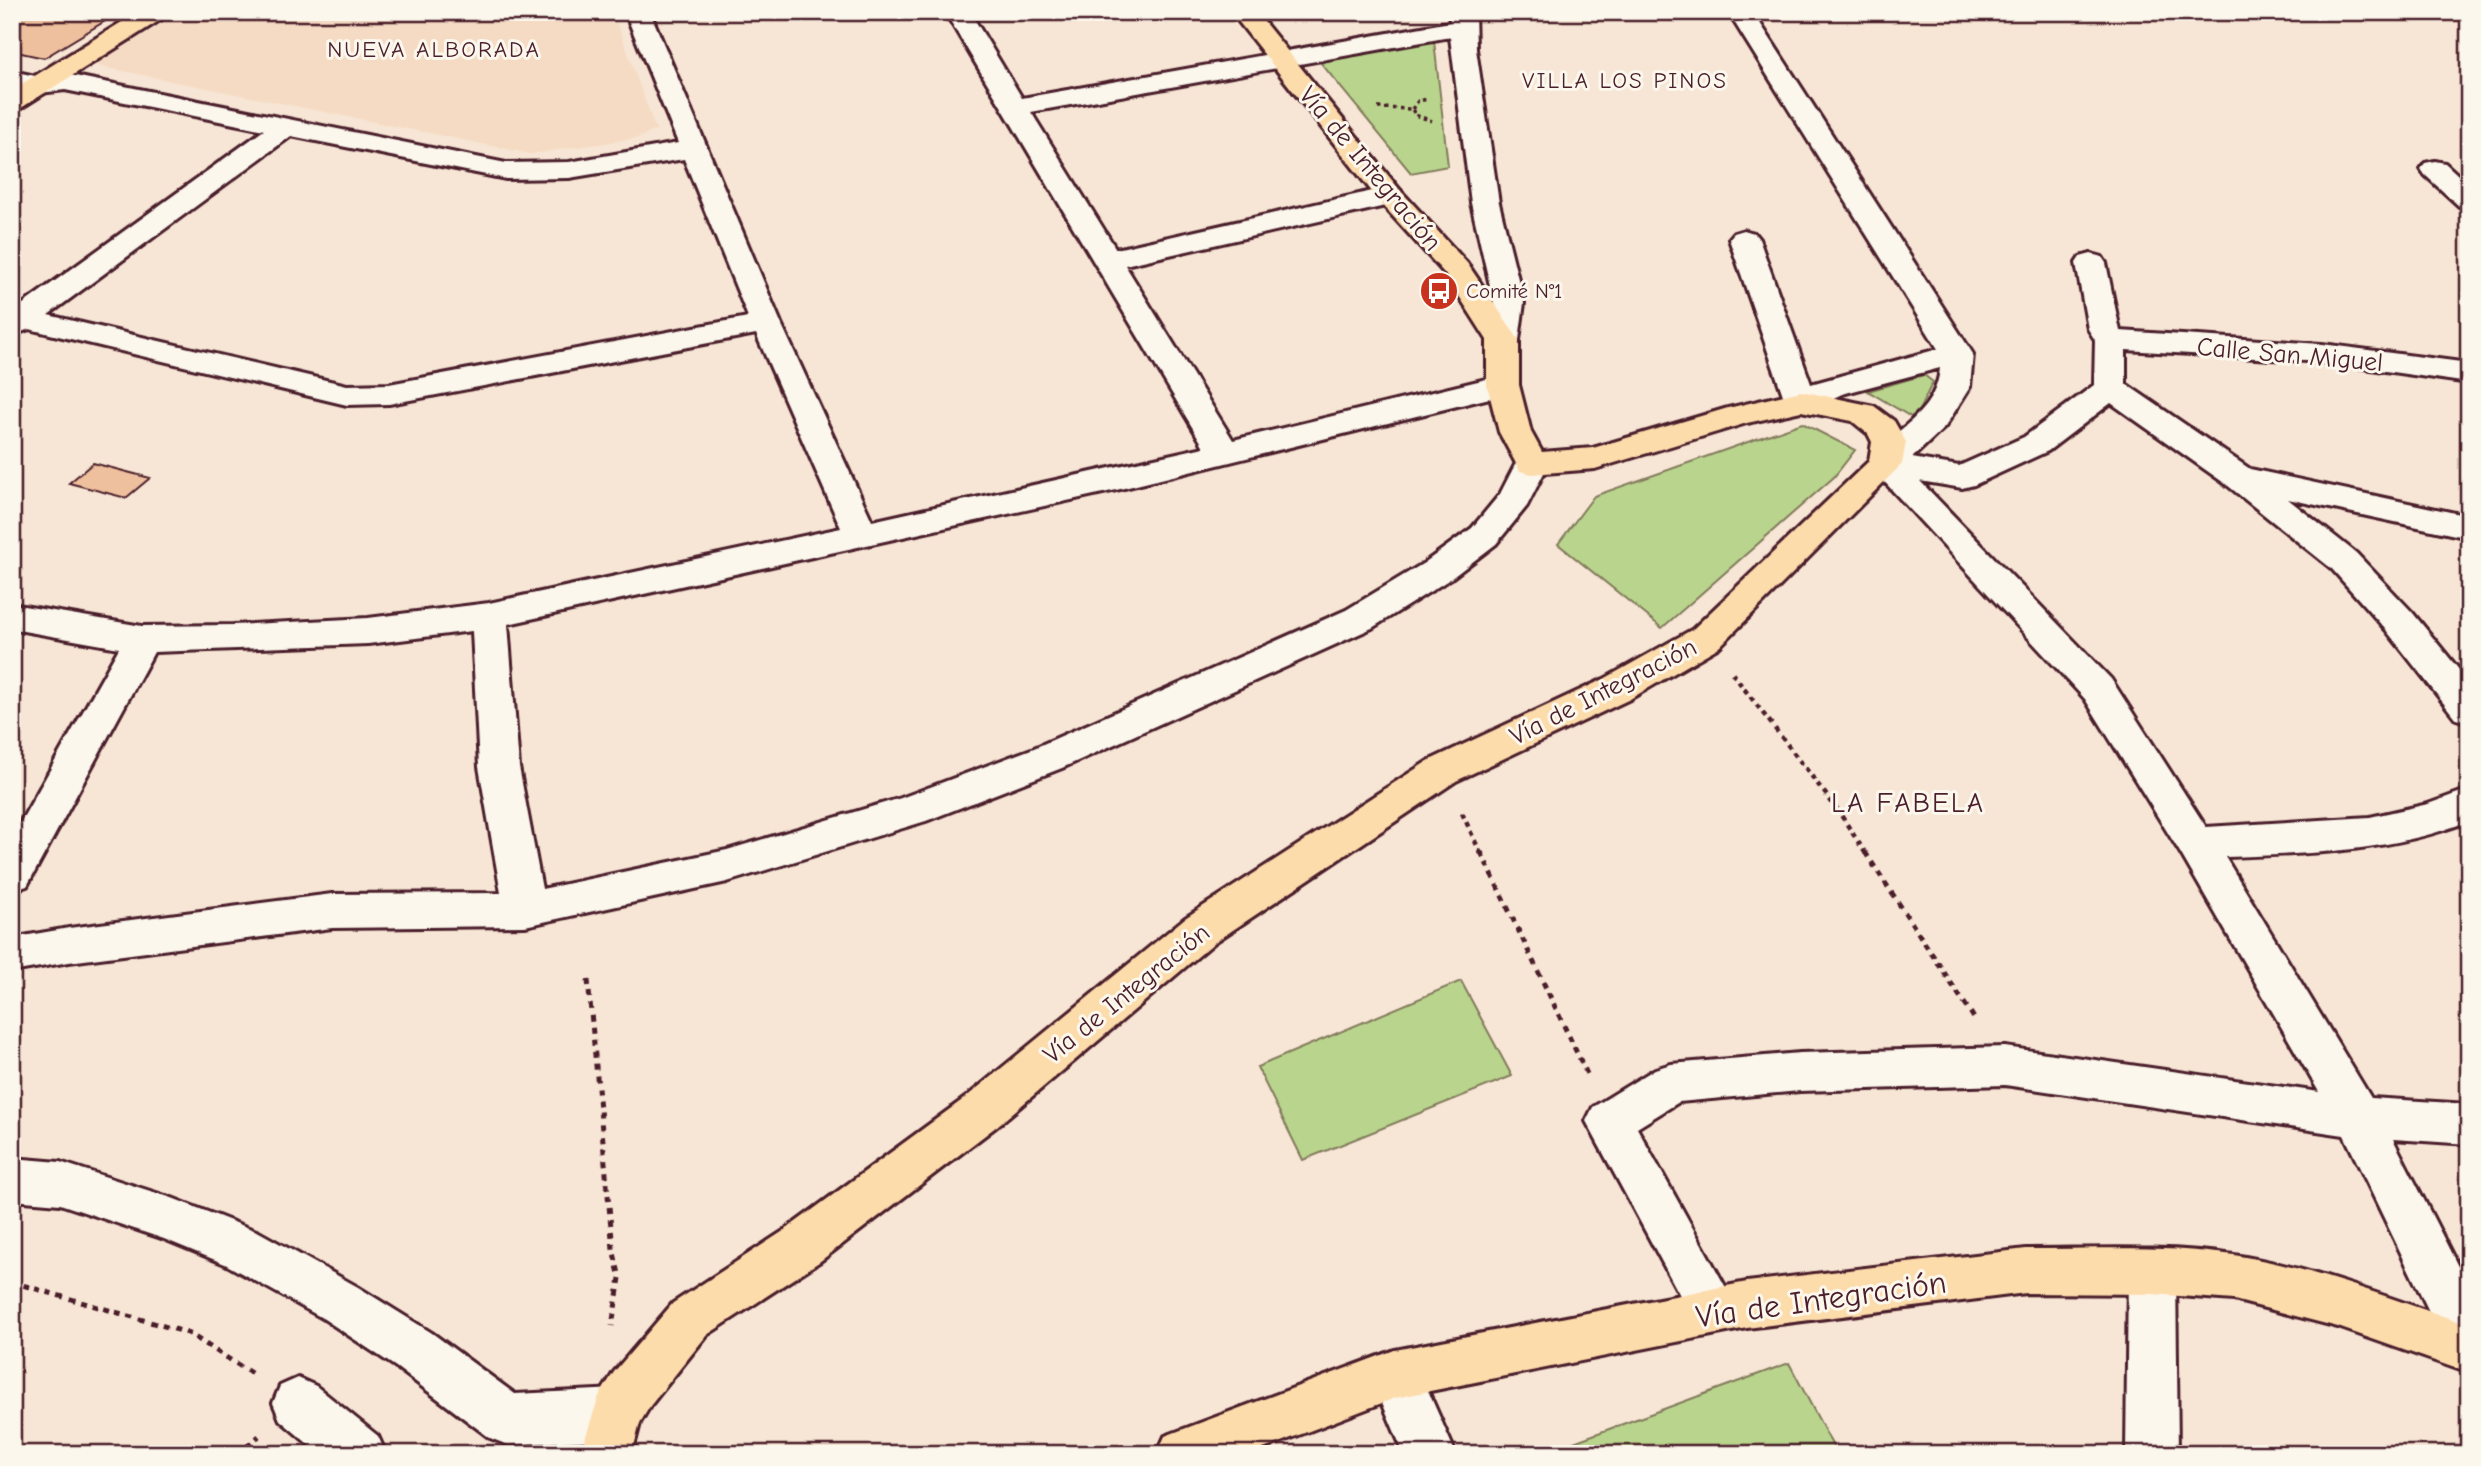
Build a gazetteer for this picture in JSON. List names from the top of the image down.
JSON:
{
  "streets": {
    "main road": ["Vía de Integración"],
    "street": ["Calle San Miguel"]
  },
  "districts": ["NUEVA ALBORADA", "VILLA LOS PINOS", "LA FABELA"],
  "places": {
    "bus stop": ["Comité N°1"]
  }
}
